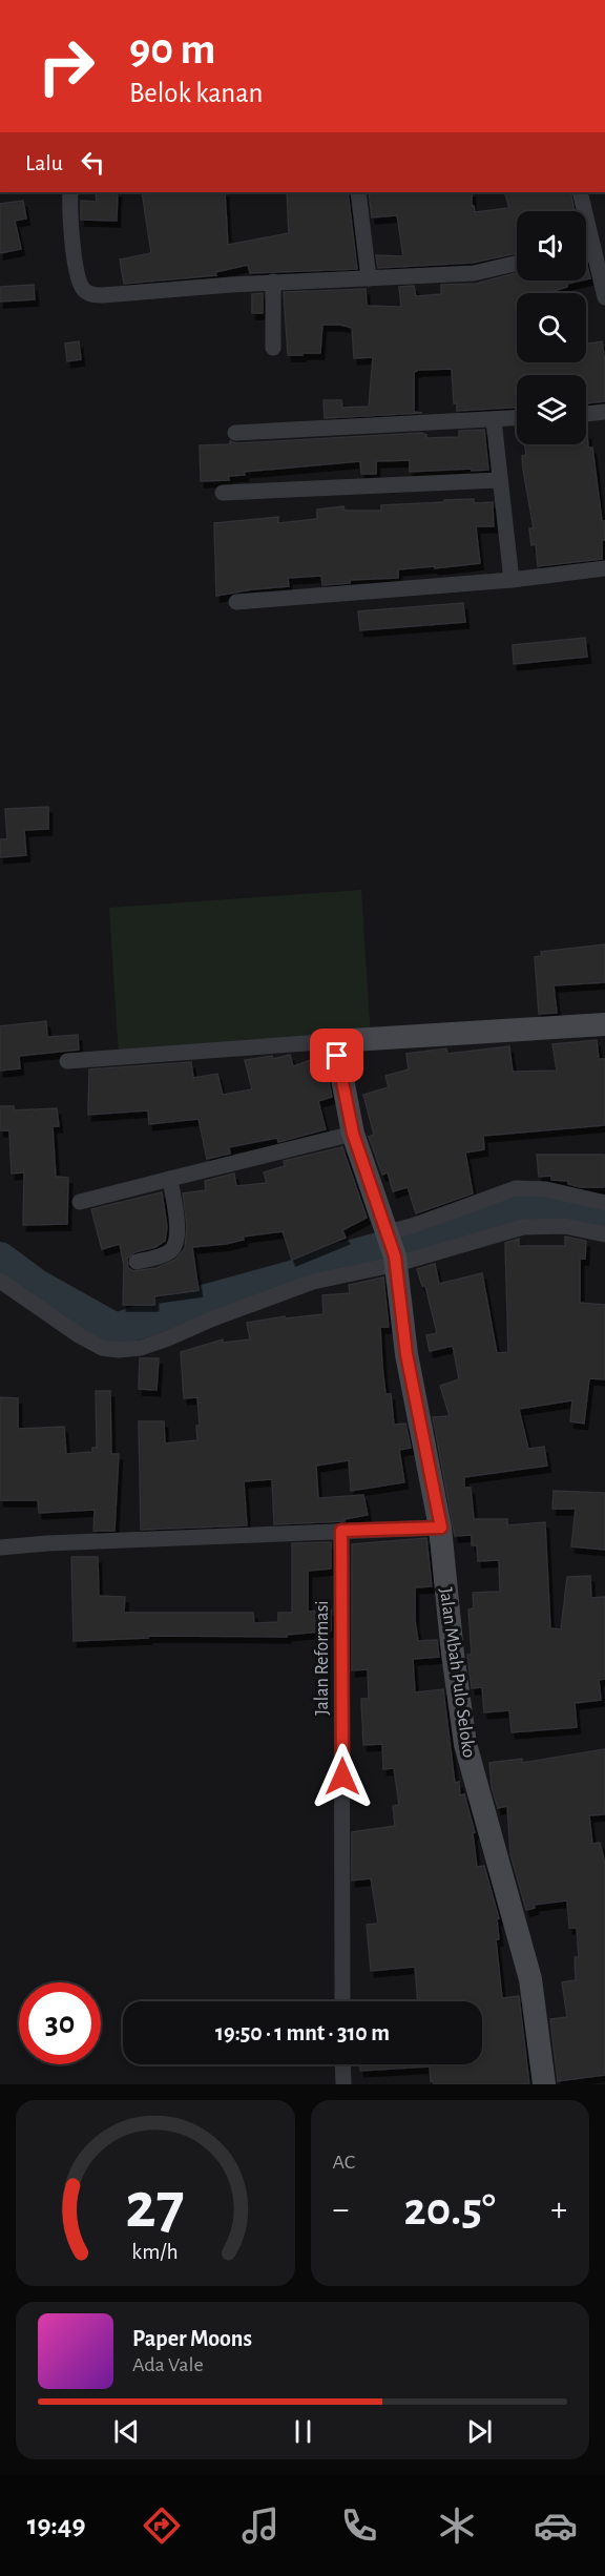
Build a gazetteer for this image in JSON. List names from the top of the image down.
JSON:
{
  "streets": {
    "street": ["Jalan Reformasi", "Jalan Mbah Pulo Seloko"]
  },
  "page": {
    "turn": ["90 m", "Belok kanan"],
    "then": "Lalu",
    "limit": "30",
    "trip": "19:50 · 1 mnt · 310 m",
    "tile": "AC",
    "heat": ["−", "20.5°", "+"],
    "song": ["Paper Moons", "Ada Vale"],
    "tabs": "19:49",
    "gauge": ["27", "km/h"]
  }
}
